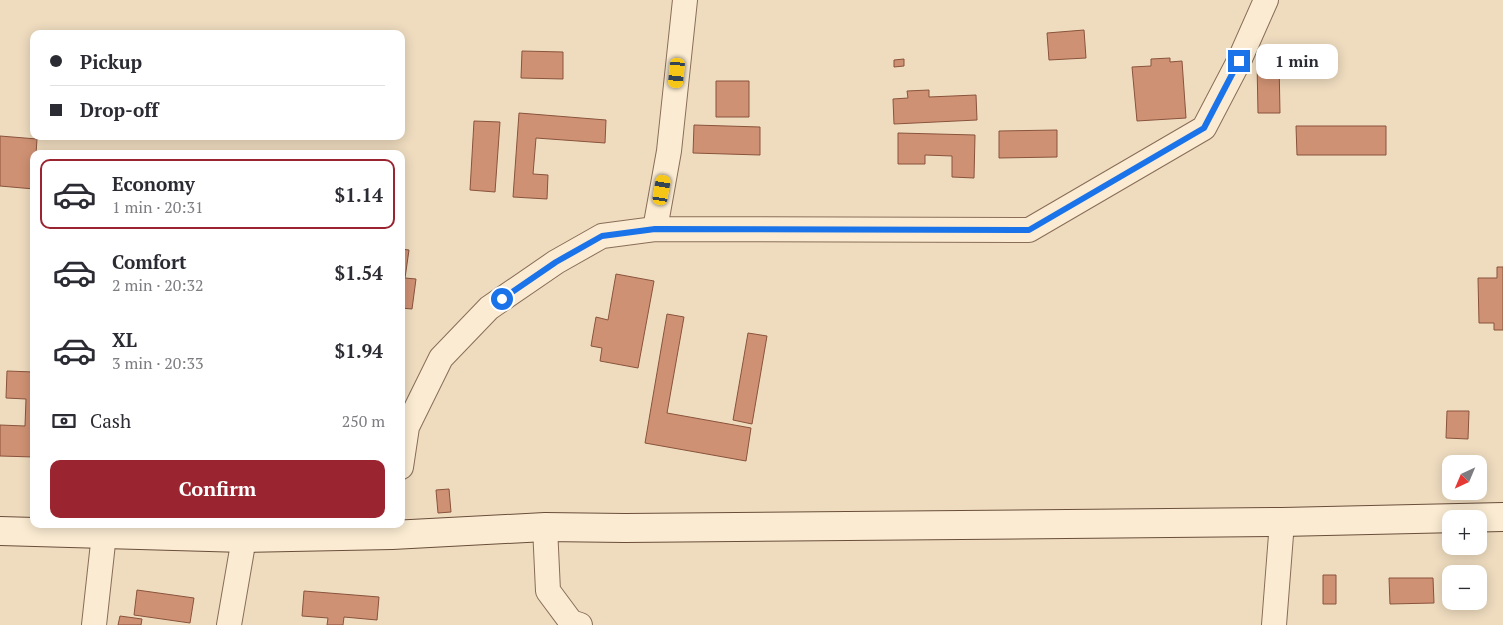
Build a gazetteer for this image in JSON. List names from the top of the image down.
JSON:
{
  "north": "bottom left",
  "page": {
    "banner": ["Pickup", "Drop-off"],
    "bubble": "1 min",
    "list": [
      {
        "name": "Economy",
        "note": "1 min · 20:31",
        "value": "$1.14"
      },
      {
        "name": "Comfort",
        "note": "2 min · 20:32",
        "value": "$1.54"
      },
      {
        "name": "XL",
        "note": "3 min · 20:33",
        "value": "$1.94"
      }
    ],
    "pay": ["Cash", "250 m"],
    "buttons": "Confirm",
    "map_buttons": ["+", "−"]
  }
}
